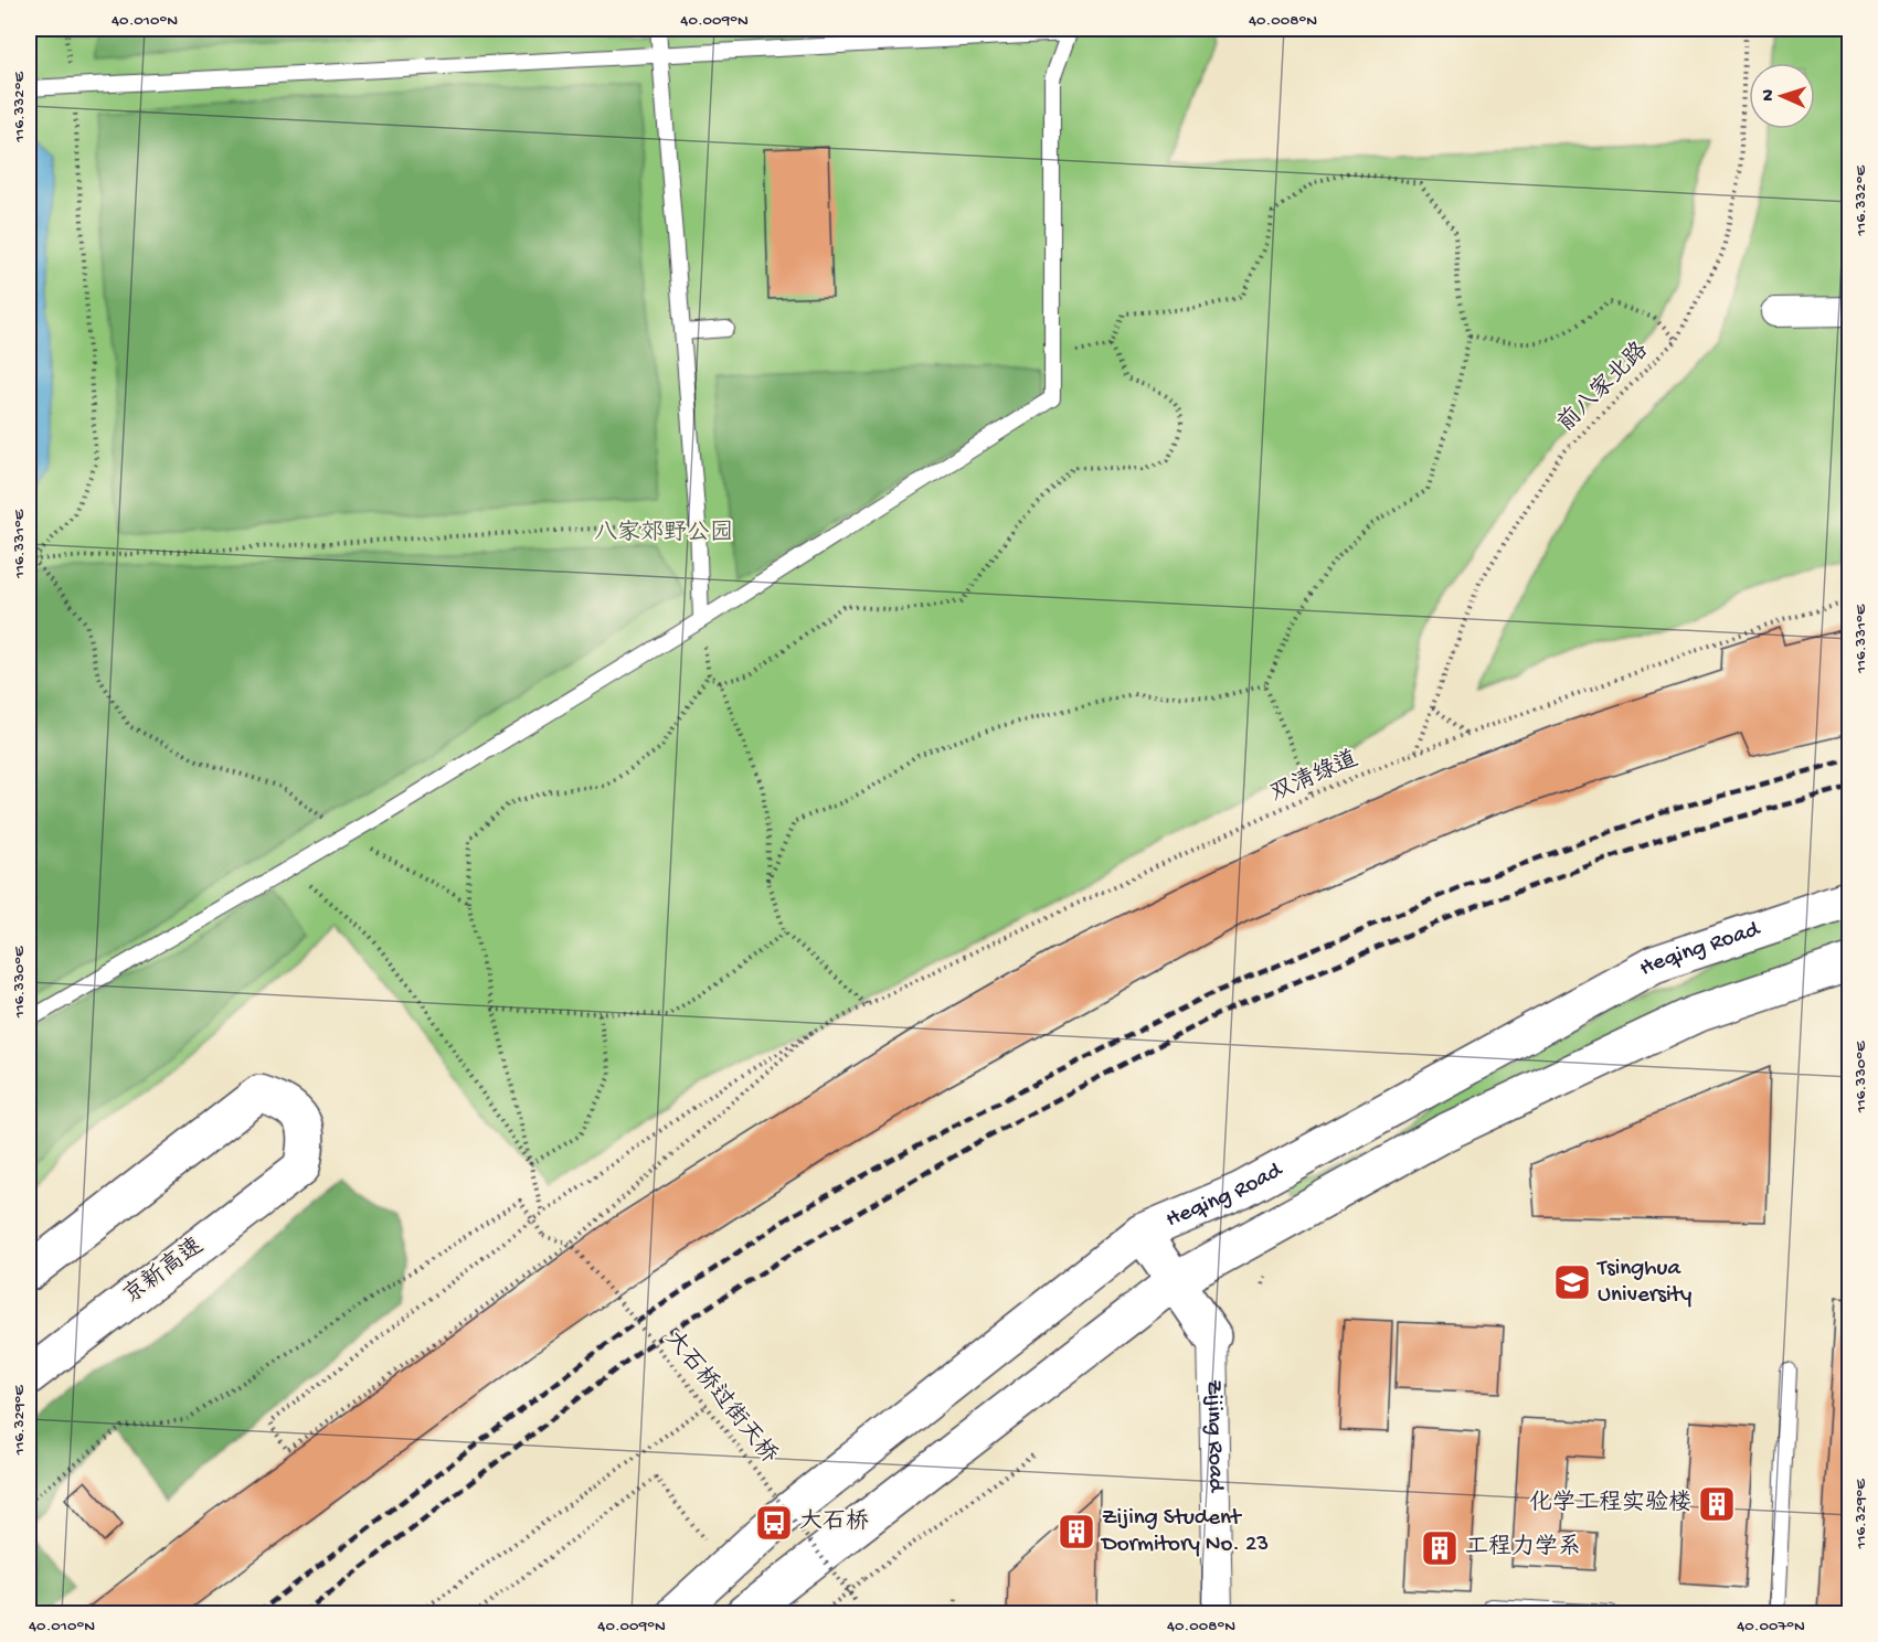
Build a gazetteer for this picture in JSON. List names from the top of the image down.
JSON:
{
  "streets": {
    "main road": ["Heqing Road", "京新高速"],
    "street": ["Zijing Road"],
    "path": ["前八家北路", "双清绿道", "大石桥过街天桥"]
  },
  "crossings": [
    ["前八家北路", "双清绿道"]
  ],
  "parks": ["八家郊野公园"],
  "places": {
    "school or university": ["Tsinghua University"],
    "building": ["化学工程实验楼", "Zijing Student Dormitory No. 23", "工程力学系"],
    "bus stop": ["大石桥"]
  },
  "north": "left",
  "coordinates": [
    "40.010°N",
    "40.009°N",
    "40.008°N",
    "116.332°E",
    "116.331°E",
    "116.330°E",
    "116.329°E",
    "40.007°N"
  ]
}
